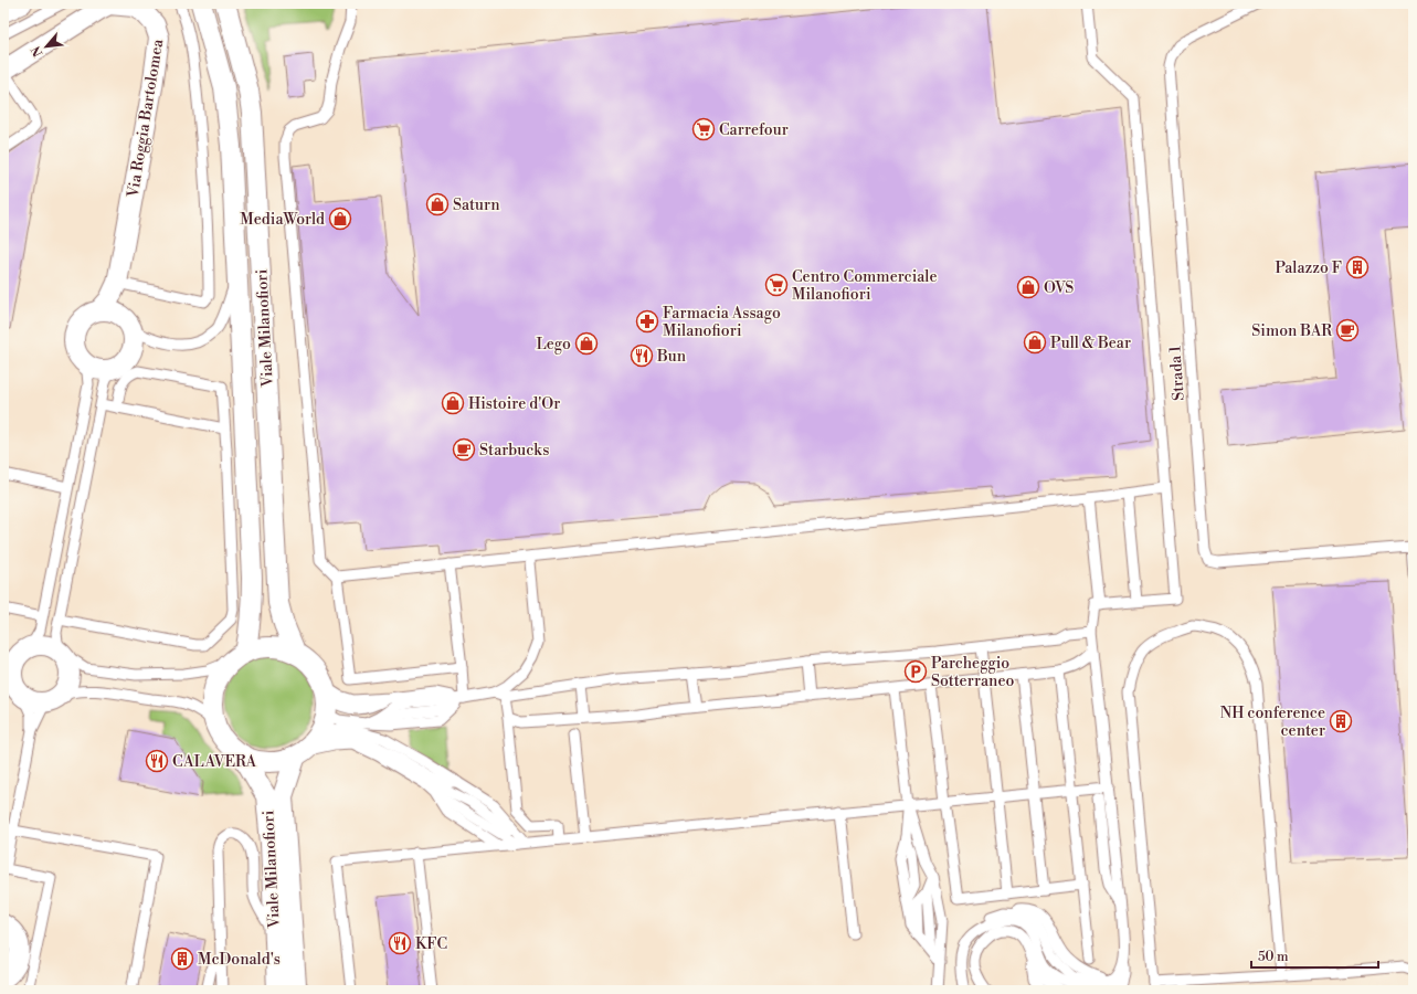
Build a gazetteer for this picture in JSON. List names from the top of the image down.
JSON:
{
  "streets": {
    "street": ["Via Roggia Bartolomea", "Viale Milanofiori"],
    "lane": ["Strada 1"]
  },
  "places": {
    "supermarket": ["Carrefour", "Centro Commerciale Milanofiori"],
    "shop": [
      "Saturn",
      "MediaWorld",
      "OVS",
      "Pull & Bear",
      "Lego",
      "Histoire d'Or"
    ],
    "building": ["Palazzo F", "NH conference center", "McDonald's"],
    "pharmacy": ["Farmacia Assago Milanofiori"],
    "cafe": ["Simon BAR", "Starbucks"],
    "restaurant": ["Bun", "CALAVERA", "KFC"],
    "parking": ["Parcheggio Sotterraneo"]
  },
  "scale_bar": "50 m",
  "north": "bottom left"
}
